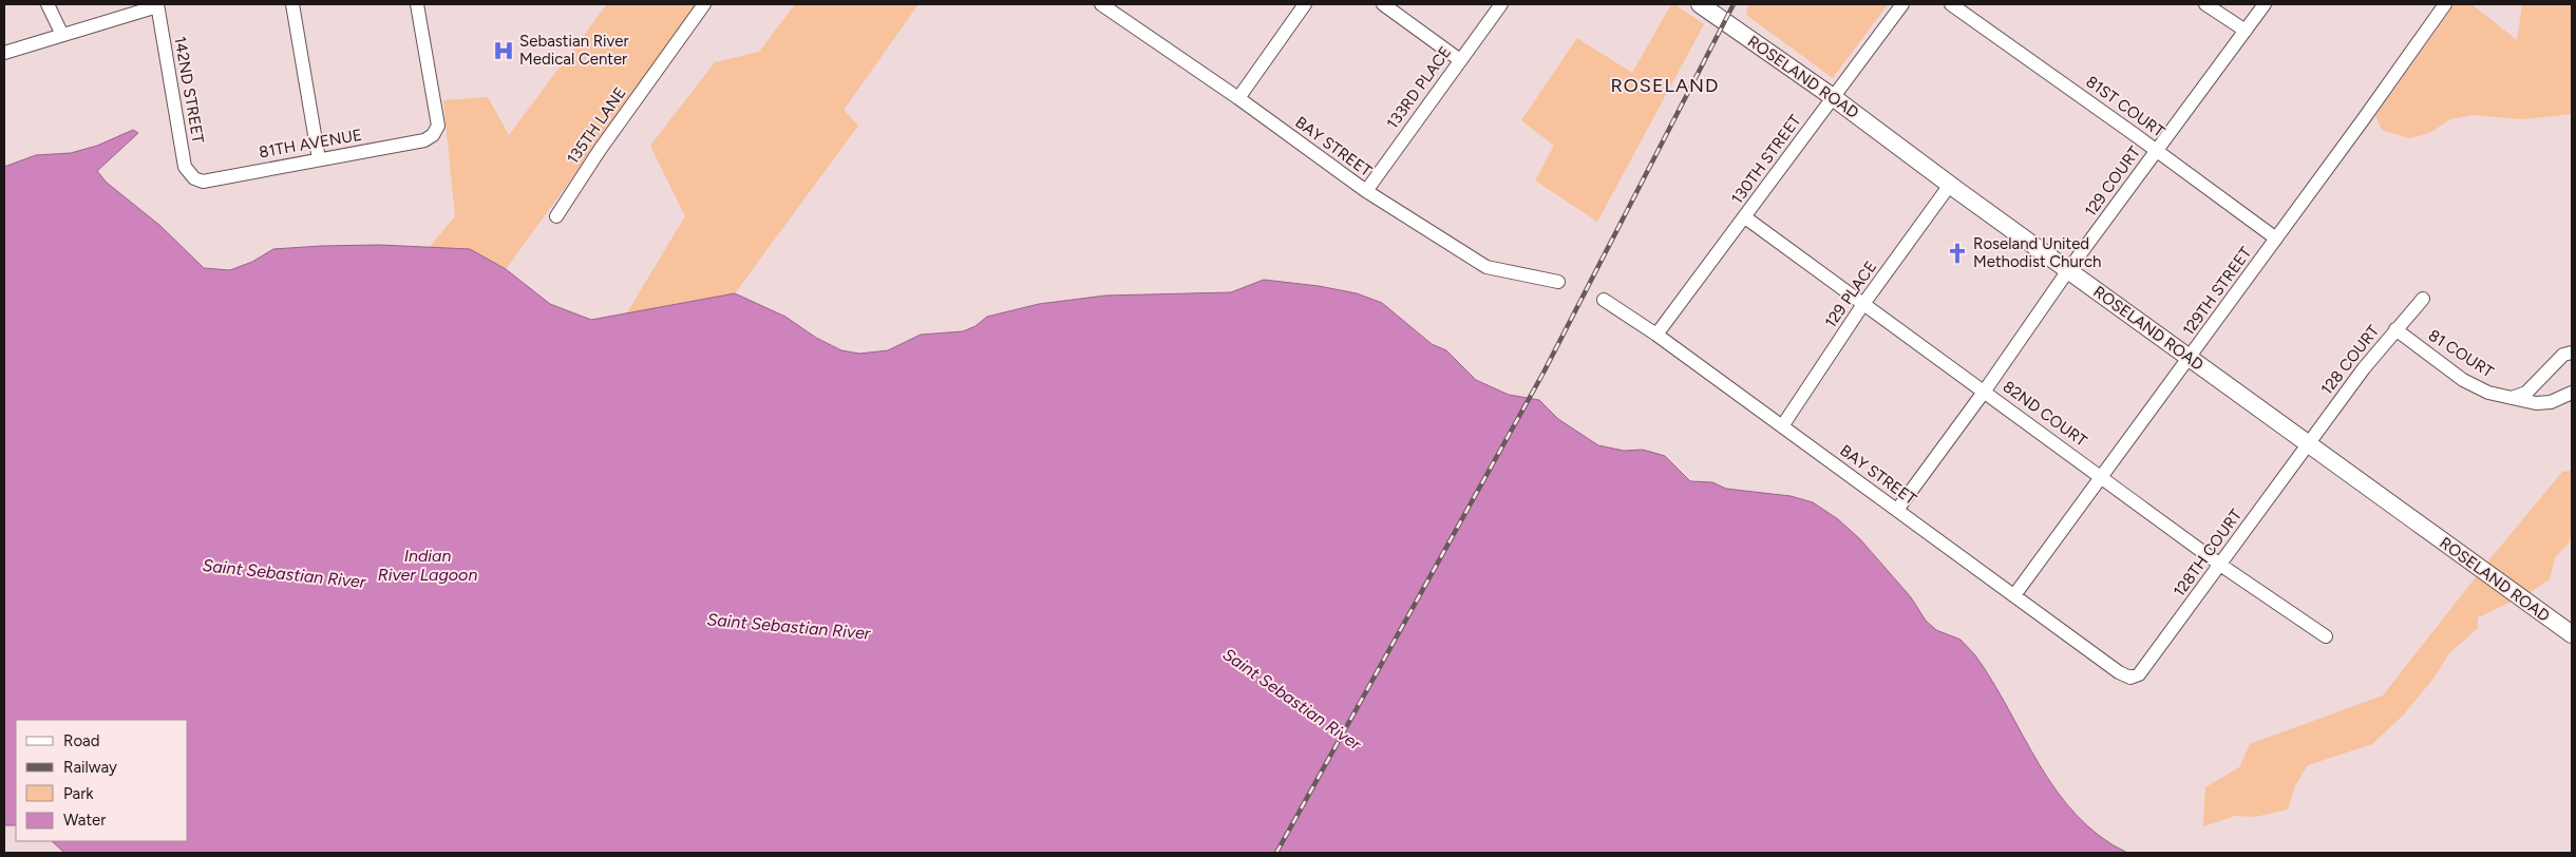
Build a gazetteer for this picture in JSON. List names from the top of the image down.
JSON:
{
  "streets": {
    "main road": ["ROSELAND ROAD"],
    "street": [
      "133RD PLACE",
      "142ND STREET",
      "81ST COURT",
      "135TH LANE",
      "81TH AVENUE",
      "BAY STREET",
      "130TH STREET",
      "129 COURT",
      "129TH STREET",
      "129 PLACE",
      "81 COURT",
      "128 COURT",
      "82ND COURT",
      "128TH COURT"
    ]
  },
  "crossings": [
    ["ROSELAND ROAD", "130TH STREET"],
    ["ROSELAND ROAD", "129 COURT"],
    ["ROSELAND ROAD", "129TH STREET"],
    ["ROSELAND ROAD", "129 PLACE"],
    ["ROSELAND ROAD", "128 COURT"],
    ["ROSELAND ROAD", "128TH COURT"],
    ["133RD PLACE", "BAY STREET"],
    ["142ND STREET", "81TH AVENUE"],
    ["81ST COURT", "129 COURT"],
    ["81ST COURT", "129TH STREET"],
    ["BAY STREET", "130TH STREET"],
    ["BAY STREET", "129 COURT"],
    ["BAY STREET", "129TH STREET"],
    ["BAY STREET", "129 PLACE"],
    ["BAY STREET", "128TH COURT"],
    ["130TH STREET", "82ND COURT"],
    ["129 COURT", "82ND COURT"],
    ["129TH STREET", "82ND COURT"],
    ["129 PLACE", "82ND COURT"],
    ["81 COURT", "128 COURT"],
    ["128 COURT", "128TH COURT"],
    ["82ND COURT", "128TH COURT"]
  ],
  "districts": ["ROSELAND"],
  "water": ["Indian River Lagoon", "Saint Sebastian River"],
  "places": {
    "hospital": ["Sebastian River Medical Center"],
    "church": ["Roseland United Methodist Church"]
  },
  "legend": [
    "Road",
    "Railway",
    "Park",
    "Water"
  ]
}
